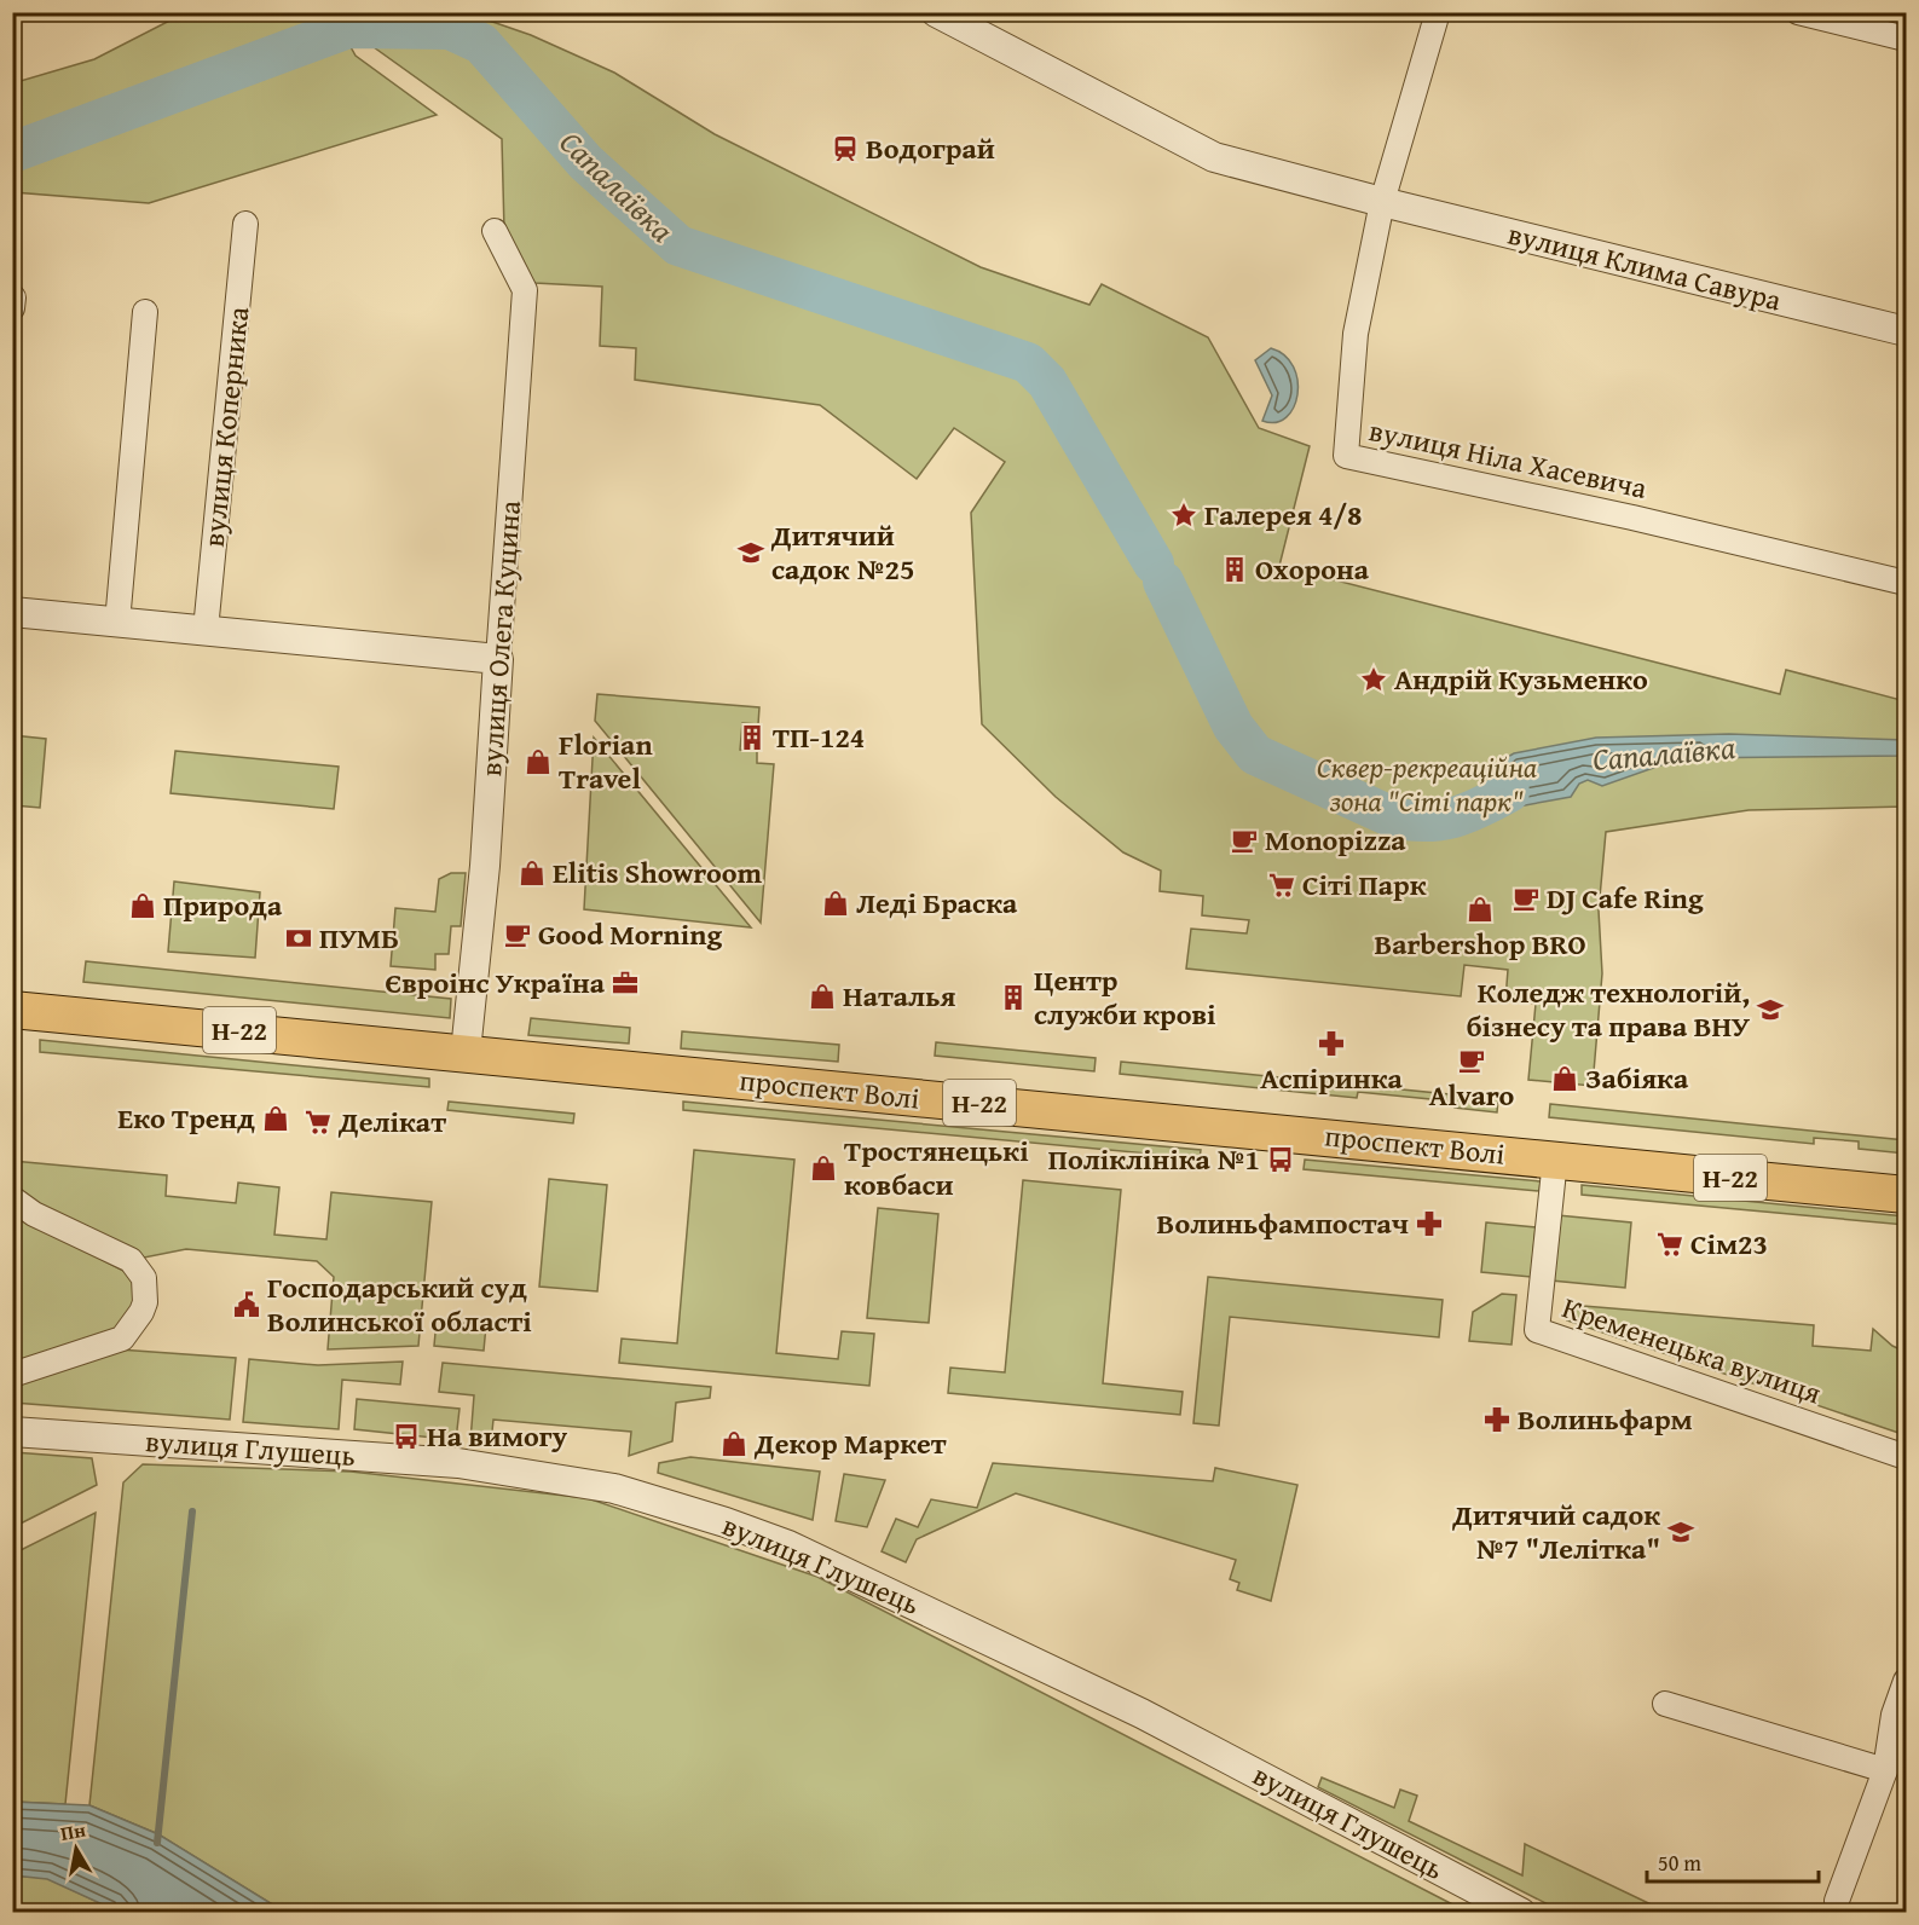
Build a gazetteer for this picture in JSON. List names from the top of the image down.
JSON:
{
  "streets": {
    "main road": ["Н-22", "проспект Волі"],
    "street": [
      "вулиця Клима Савура",
      "вулиця Коперника",
      "вулиця Ніла Хасевича",
      "вулиця Олега Куцина",
      "Кременецька вулиця",
      "вулиця Глушець"
    ]
  },
  "crossings": [
    ["вулиця Клима Савура", "вулиця Ніла Хасевича"],
    ["вулиця Олега Куцина", "проспект Волі"],
    ["проспект Волі", "Кременецька вулиця"]
  ],
  "water": ["Сапалаївка"],
  "parks": ["Сквер-рекреаційна зона \"Сіті парк\""],
  "places": {
    "station": ["Водограй"],
    "place": ["Галерея 4/8", "Андрій Кузьменко"],
    "school or university": ["Дитячий садок №25", "Коледж технологій, бізнесу та права ВНУ", "Дитячий садок №7 \"Лелітка\""],
    "building": ["Охорона", "ТП-124", "Центр служби крові"],
    "shop": [
      "Florian Travel",
      "Elitis Showroom",
      "Леді Браска",
      "Природа",
      "Barbershop BRO",
      "Наталья",
      "Забіяка",
      "Еко Тренд",
      "Тростянецькі ковбаси",
      "Декор Маркет"
    ],
    "cafe": [
      "Monopizza",
      "DJ Cafe Ring",
      "Good Morning",
      "Alvaro"
    ],
    "supermarket": ["Сіті Парк", "Делікат", "Сім23"],
    "bank": ["ПУМБ"],
    "office": ["Євроінс Україна"],
    "pharmacy": ["Аспіринка", "Волиньфампостач", "Волиньфарм"],
    "bus stop": ["Поліклініка №1", "На вимогу"],
    "public building": ["Господарський суд Волинської області"]
  },
  "scale_bar": "50 m",
  "north": "top"
}
